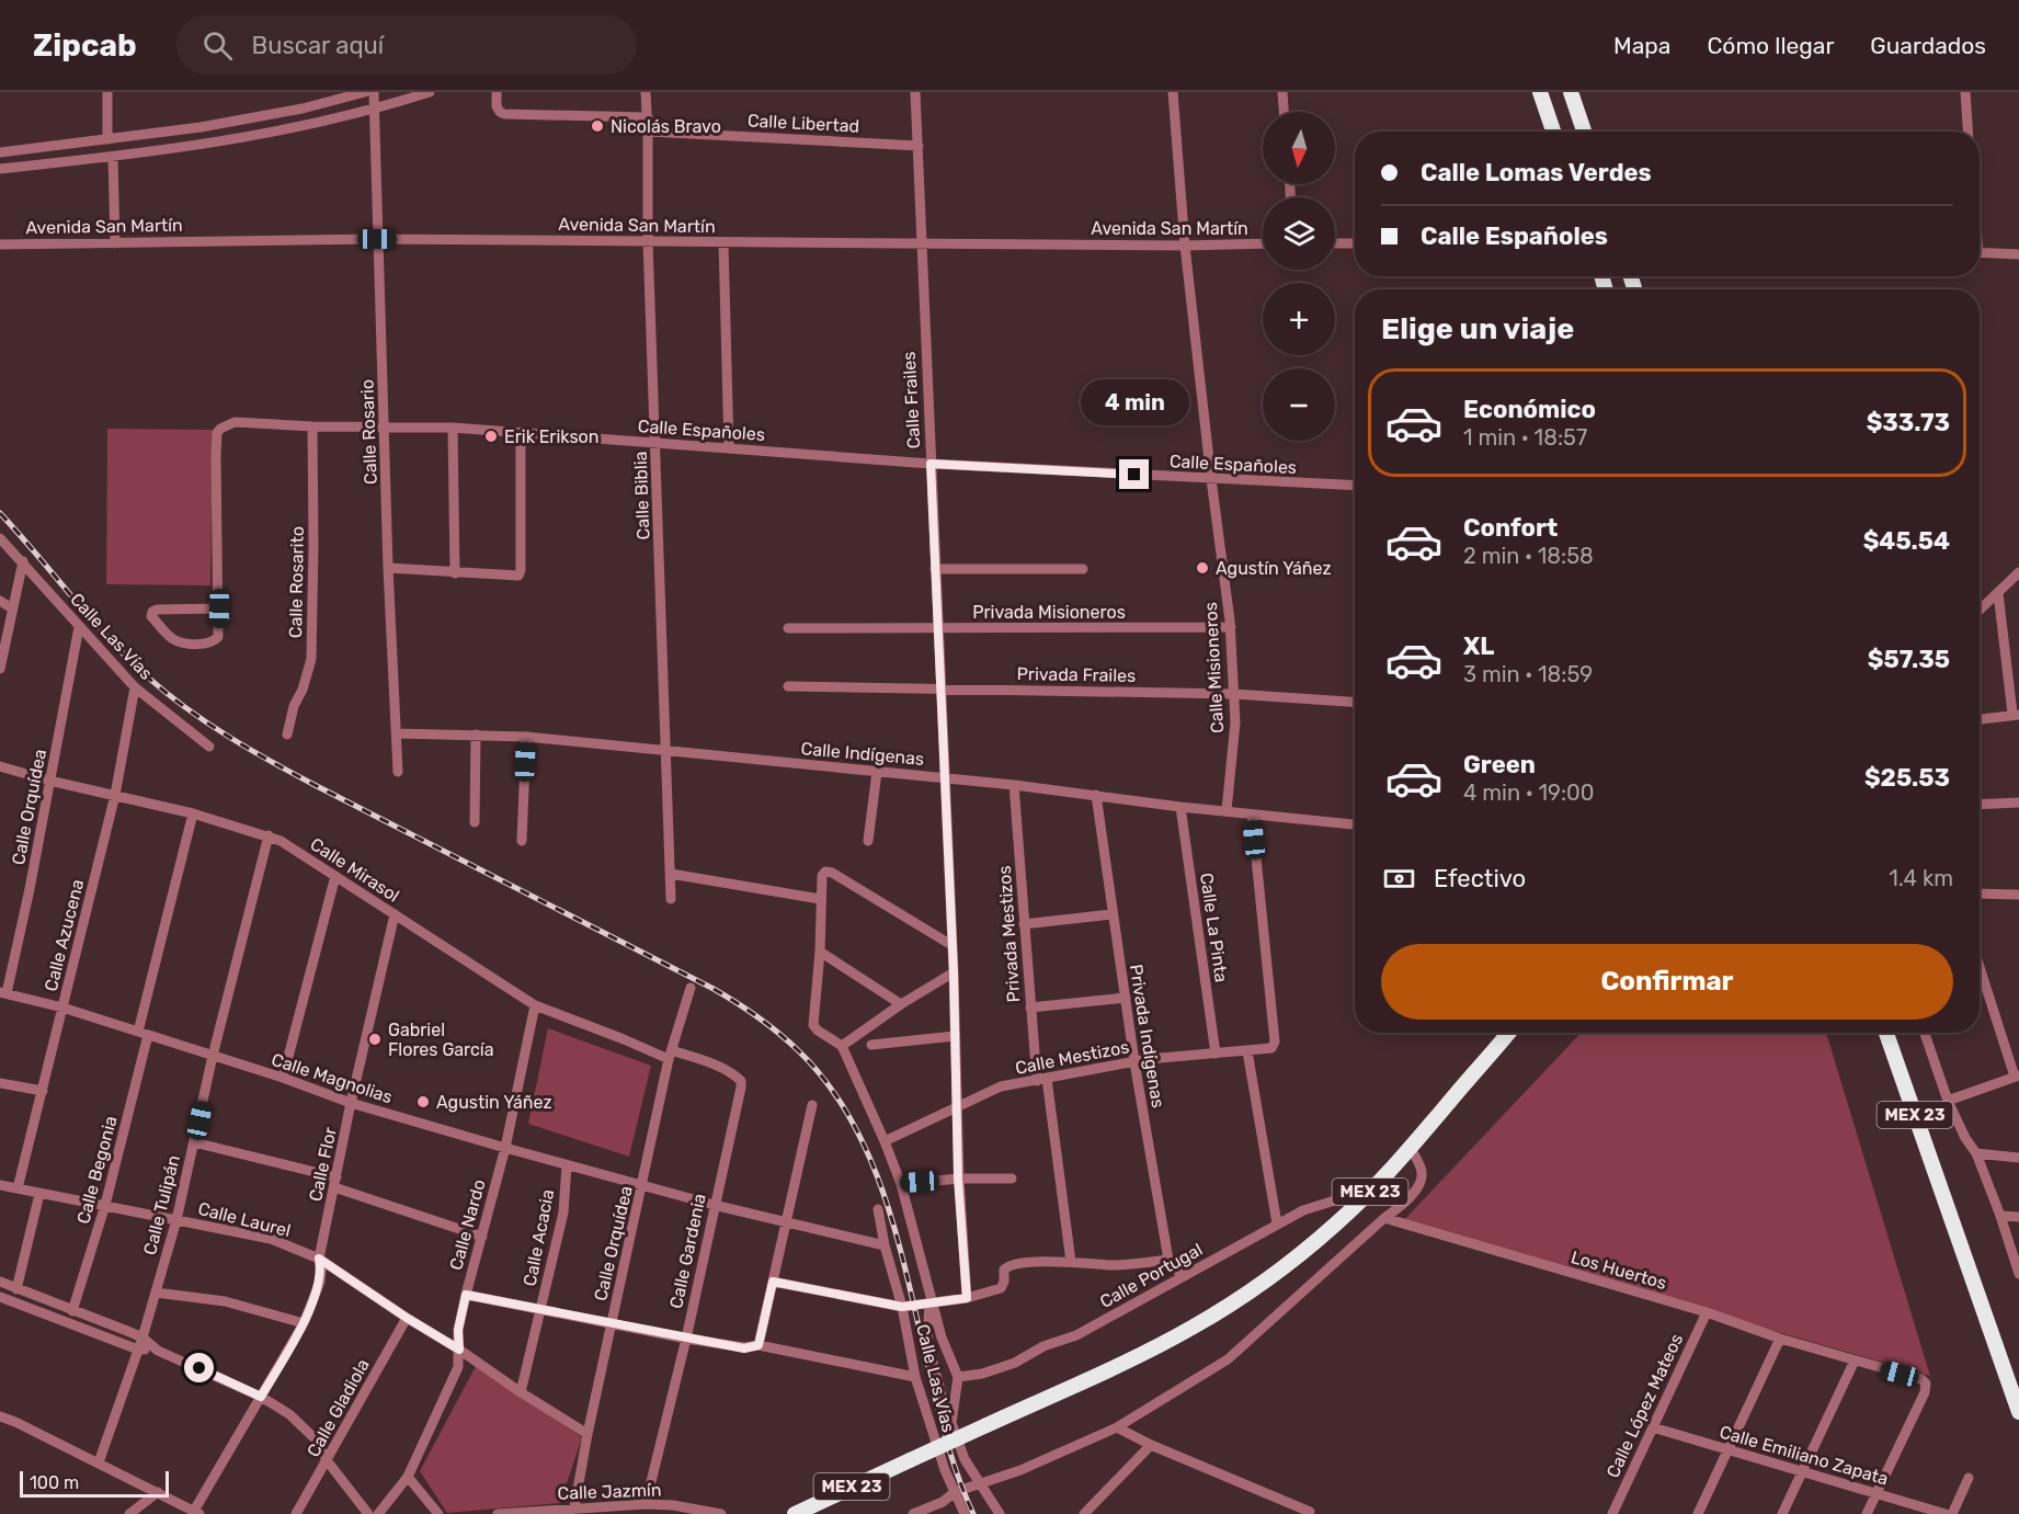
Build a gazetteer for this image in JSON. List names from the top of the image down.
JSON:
{
  "streets": {
    "highway": ["MEX 23"],
    "street": [
      "Calle Libertad",
      "Avenida San Martín",
      "Calle Frailes",
      "Calle Españoles",
      "Calle Rosario",
      "Calle Biblia",
      "Calle Rosarito",
      "Privada Misioneros",
      "Calle Las Vías",
      "Calle Misioneros",
      "Privada Frailes",
      "Calle Indígenas",
      "Calle Orquídea",
      "Calle Mirasol",
      "Calle La Pinta",
      "Privada Mestizos",
      "Calle Azucena",
      "Privada Indígenas",
      "Calle Mestizos",
      "Calle Magnolias",
      "Calle Flor",
      "Calle Begonia",
      "Calle Tulipán",
      "Calle Laurel",
      "Calle Nardo",
      "Calle Acacia",
      "Calle Gardenia",
      "Los Huertos",
      "Calle Portugal",
      "Calle López Mateos",
      "Calle Gladiola",
      "Calle Emiliano Zapata",
      "Calle Jazmín"
    ]
  },
  "crossings": [
    ["Calle Libertad", "Calle Frailes"],
    ["Calle Libertad", "Calle Biblia"],
    ["Avenida San Martín", "Calle Frailes"],
    ["Avenida San Martín", "Calle Rosario"],
    ["Avenida San Martín", "Calle Biblia"],
    ["Avenida San Martín", "Calle Misioneros"],
    ["Calle Frailes", "Calle Españoles"],
    ["Calle Frailes", "Privada Misioneros"],
    ["Calle Frailes", "Privada Frailes"],
    ["Calle Frailes", "Calle Indígenas"],
    ["Calle Frailes", "Calle Mestizos"],
    ["Calle Españoles", "Calle Rosario"],
    ["Calle Españoles", "Calle Biblia"],
    ["Calle Españoles", "Calle Rosarito"],
    ["Calle Españoles", "Calle Misioneros"],
    ["Calle Rosario", "Calle Indígenas"],
    ["Calle Biblia", "Calle Indígenas"],
    ["Privada Misioneros", "Calle Misioneros"],
    ["Calle Las Vías", "Calle Orquídea"],
    ["Calle Las Vías", "Calle Azucena"],
    ["Calle Las Vías", "Calle Mestizos"],
    ["Calle Las Vías", "Calle Magnolias"],
    ["Calle Las Vías", "Calle Portugal"],
    ["Calle Misioneros", "Privada Frailes"],
    ["Calle Misioneros", "Calle Indígenas"],
    ["Calle Indígenas", "Calle La Pinta"],
    ["Calle Indígenas", "Privada Mestizos"],
    ["Calle Indígenas", "Privada Indígenas"],
    ["Calle Indígenas", "Calle Mestizos"],
    ["Calle Orquídea", "Calle Mirasol"],
    ["Calle Orquídea", "Calle Magnolias"],
    ["Calle Orquídea", "Calle Laurel"],
    ["Calle Orquídea", "Calle Jazmín"],
    ["Calle Mirasol", "Calle Azucena"],
    ["Calle Mirasol", "Calle Flor"],
    ["Calle Mirasol", "Calle Begonia"],
    ["Calle Mirasol", "Calle Tulipán"],
    ["Calle Mirasol", "Calle Nardo"],
    ["Calle Mirasol", "Calle Gardenia"],
    ["Calle La Pinta", "Calle Mestizos"],
    ["Privada Mestizos", "Calle Mestizos"],
    ["Calle Azucena", "Calle Magnolias"],
    ["Calle Azucena", "Calle Laurel"],
    ["Privada Indígenas", "Calle Mestizos"],
    ["Privada Indígenas", "Calle Portugal"],
    ["Calle Magnolias", "Calle Flor"],
    ["Calle Magnolias", "Calle Begonia"],
    ["Calle Magnolias", "Calle Tulipán"],
    ["Calle Magnolias", "Calle Nardo"],
    ["Calle Magnolias", "Calle Acacia"],
    ["Calle Magnolias", "Calle Gardenia"],
    ["MEX 23", "Calle Portugal"],
    ["Calle Flor", "Calle Laurel"],
    ["Calle Begonia", "Calle Laurel"],
    ["Calle Tulipán", "Calle Laurel"],
    ["Calle Laurel", "Calle Nardo"],
    ["Calle Laurel", "Calle Acacia"],
    ["Calle Laurel", "Calle Gladiola"],
    ["Calle Gardenia", "Calle Jazmín"],
    ["Los Huertos", "Calle López Mateos"],
    ["Los Huertos", "Calle Emiliano Zapata"],
    ["Calle López Mateos", "Calle Emiliano Zapata"]
  ],
  "places": [
    "Nicolás Bravo",
    "Erik Erikson",
    "Agustín Yáñez",
    "Gabriel Flores García",
    "Agustin Yáñez"
  ],
  "scale_bar": "100 m",
  "north": "bottom",
  "page": {
    "header": "Zipcab",
    "search": "Buscar aquí",
    "nav": ["Mapa", "Cómo llegar", "Guardados"],
    "map_buttons": ["+", "−"],
    "banner": ["Calle Lomas Verdes", "Calle Españoles"],
    "heading": "Elige un viaje",
    "list": [
      {
        "name": "Económico",
        "note": "1 min · 18:57",
        "value": "$33.73"
      },
      {
        "name": "Confort",
        "note": "2 min · 18:58",
        "value": "$45.54"
      },
      {
        "name": "XL",
        "note": "3 min · 18:59",
        "value": "$57.35"
      },
      {
        "name": "Green",
        "note": "4 min · 19:00",
        "value": "$25.53"
      }
    ],
    "bubble": "4 min",
    "pay": ["Efectivo", "1.4 km"],
    "buttons": "Confirmar",
    "scale": "100 m"
  }
}
